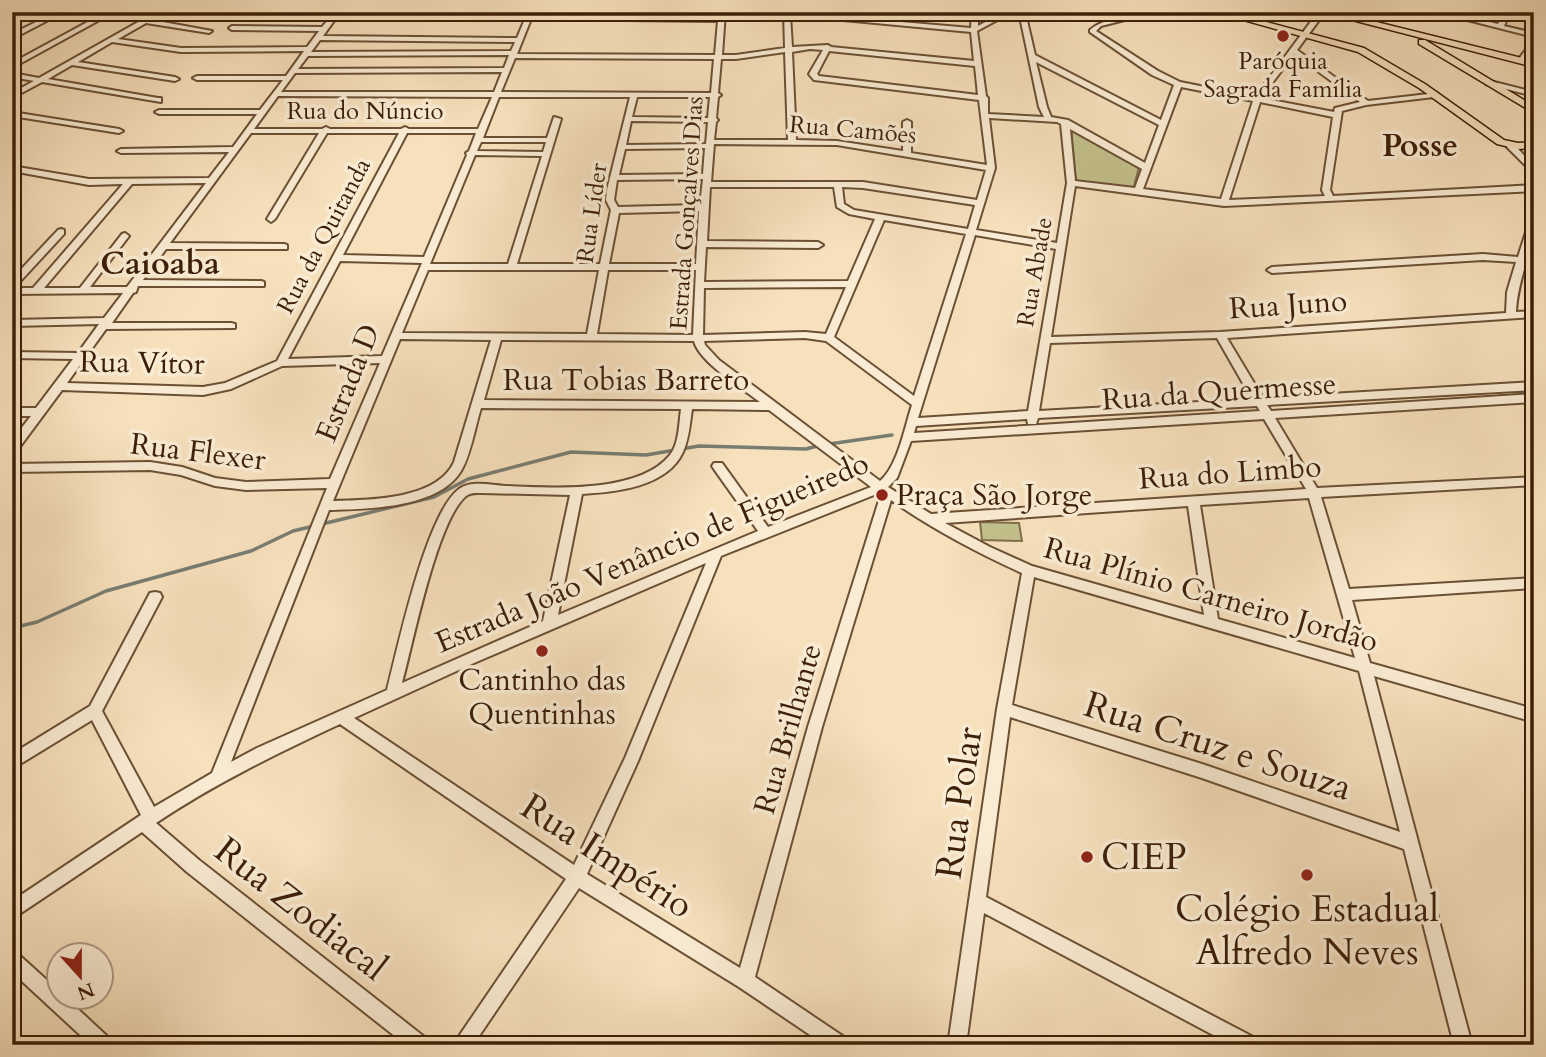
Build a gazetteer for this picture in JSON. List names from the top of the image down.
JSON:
{
  "streets": {
    "street": [
      "Rua do Núncio",
      "Rua Camões",
      "Rua Líder",
      "Estrada Gonçalves Dias",
      "Rua da Quitanda",
      "Rua Abade",
      "Rua Juno",
      "Rua Vítor",
      "Rua Tobias Barreto",
      "Estrada D",
      "Rua da Quermesse",
      "Rua Flexer",
      "Rua do Limbo",
      "Estrada João Venâncio de Figueiredo",
      "Rua Plínio Carneiro Jordão",
      "Rua Brilhante",
      "Rua Cruz e Souza",
      "Rua Polar",
      "Rua Império",
      "Rua Zodiacal"
    ]
  },
  "crossings": [
    ["Rua do Núncio", "Rua da Quitanda"],
    ["Rua do Núncio", "Estrada D"],
    ["Rua Camões", "Rua Líder"],
    ["Rua Camões", "Estrada Gonçalves Dias"],
    ["Rua Camões", "Estrada João Venâncio de Figueiredo"],
    ["Estrada Gonçalves Dias", "Rua Tobias Barreto"],
    ["Estrada Gonçalves Dias", "Estrada João Venâncio de Figueiredo"],
    ["Estrada Gonçalves Dias", "Rua Plínio Carneiro Jordão"],
    ["Estrada Gonçalves Dias", "Rua Brilhante"],
    ["Rua da Quitanda", "Rua Vítor"],
    ["Rua Abade", "Rua Juno"],
    ["Rua Abade", "Rua da Quermesse"],
    ["Rua Vítor", "Estrada D"],
    ["Estrada D", "Rua Flexer"],
    ["Estrada D", "Estrada João Venâncio de Figueiredo"],
    ["Rua da Quermesse", "Estrada João Venâncio de Figueiredo"],
    ["Rua do Limbo", "Rua Plínio Carneiro Jordão"],
    ["Estrada João Venâncio de Figueiredo", "Rua Plínio Carneiro Jordão"],
    ["Estrada João Venâncio de Figueiredo", "Rua Brilhante"],
    ["Estrada João Venâncio de Figueiredo", "Rua Império"],
    ["Estrada João Venâncio de Figueiredo", "Rua Zodiacal"],
    ["Rua Plínio Carneiro Jordão", "Rua Brilhante"],
    ["Rua Plínio Carneiro Jordão", "Rua Polar"],
    ["Rua Brilhante", "Rua Império"],
    ["Rua Cruz e Souza", "Rua Polar"]
  ],
  "districts": ["Posse", "Caioaba"],
  "places": [
    "Paróquia Sagrada Família",
    "Praça São Jorge",
    "Cantinho das Quentinhas",
    "CIEP",
    "Colégio Estadual Alfredo Neves"
  ],
  "north": "bottom"
}
